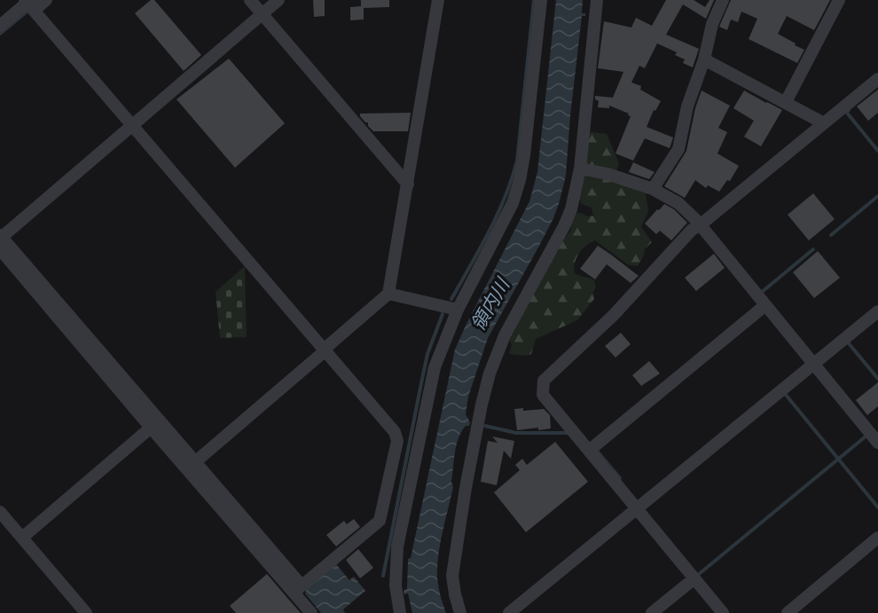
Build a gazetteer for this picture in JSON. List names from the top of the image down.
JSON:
{
  "water": ["領内川"]
}
